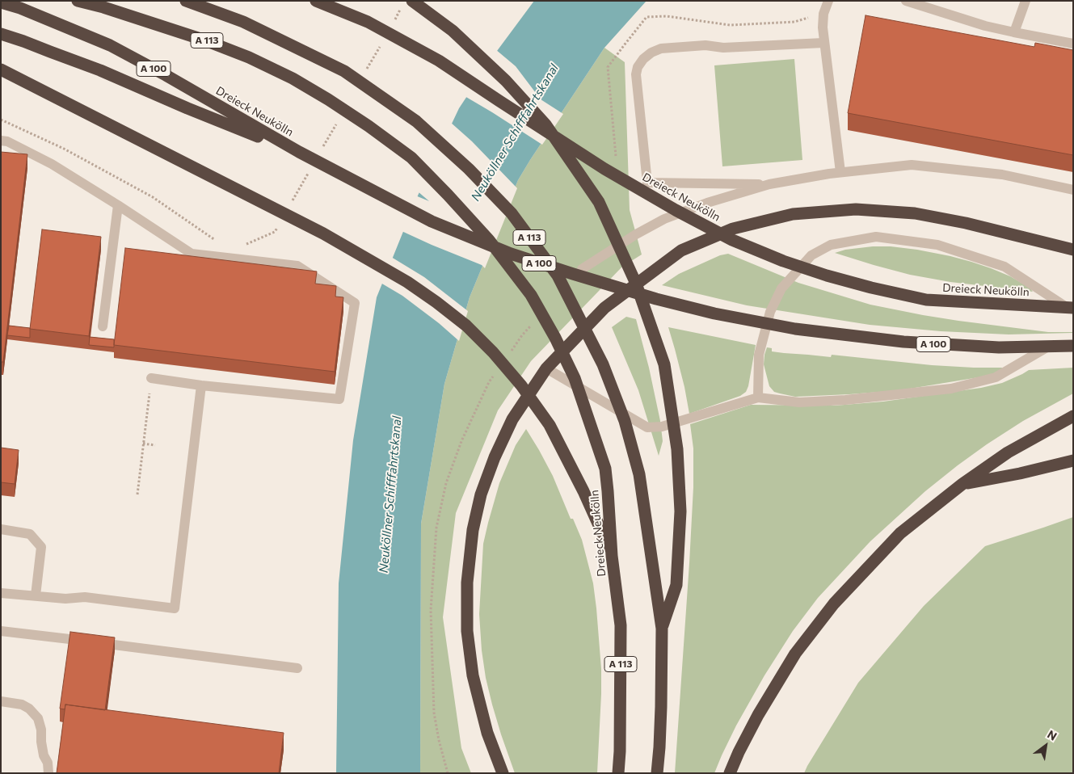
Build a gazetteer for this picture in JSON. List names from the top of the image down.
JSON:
{
  "streets": {
    "highway": ["A 113", "A 100", "Dreieck Neukölln"]
  },
  "water": ["Neuköllner Schifffahrtskanal"],
  "north": "top right"
}
